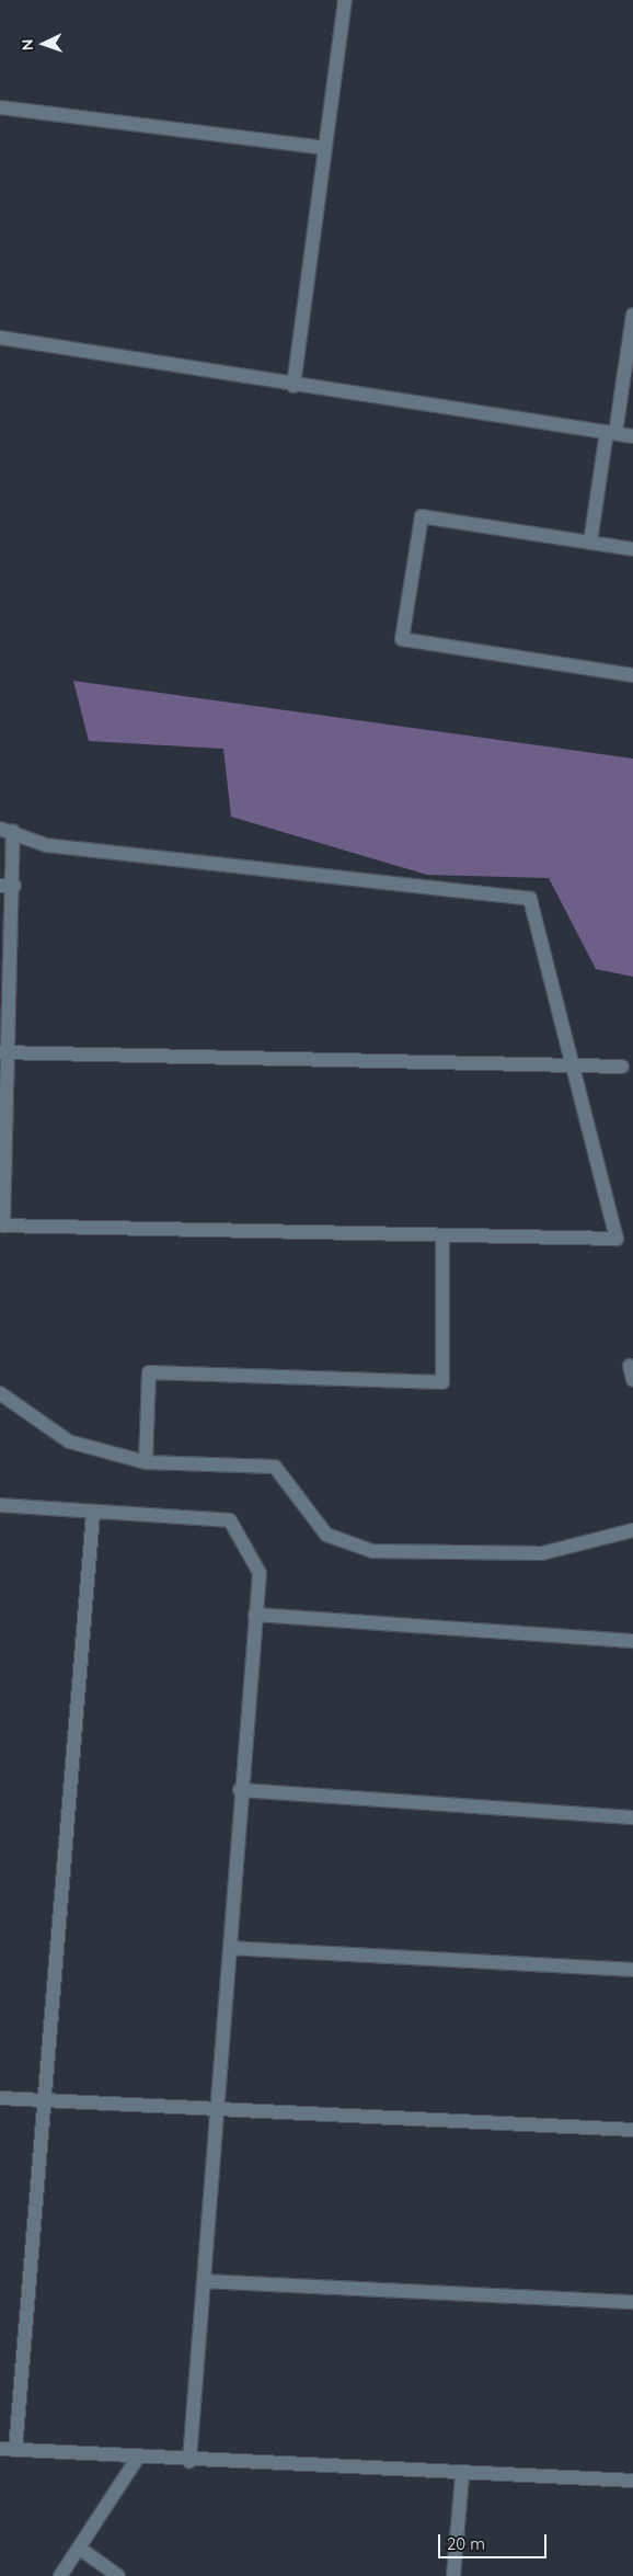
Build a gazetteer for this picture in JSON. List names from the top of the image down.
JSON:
{
  "scale_bar": "20 m",
  "north": "left"
}
